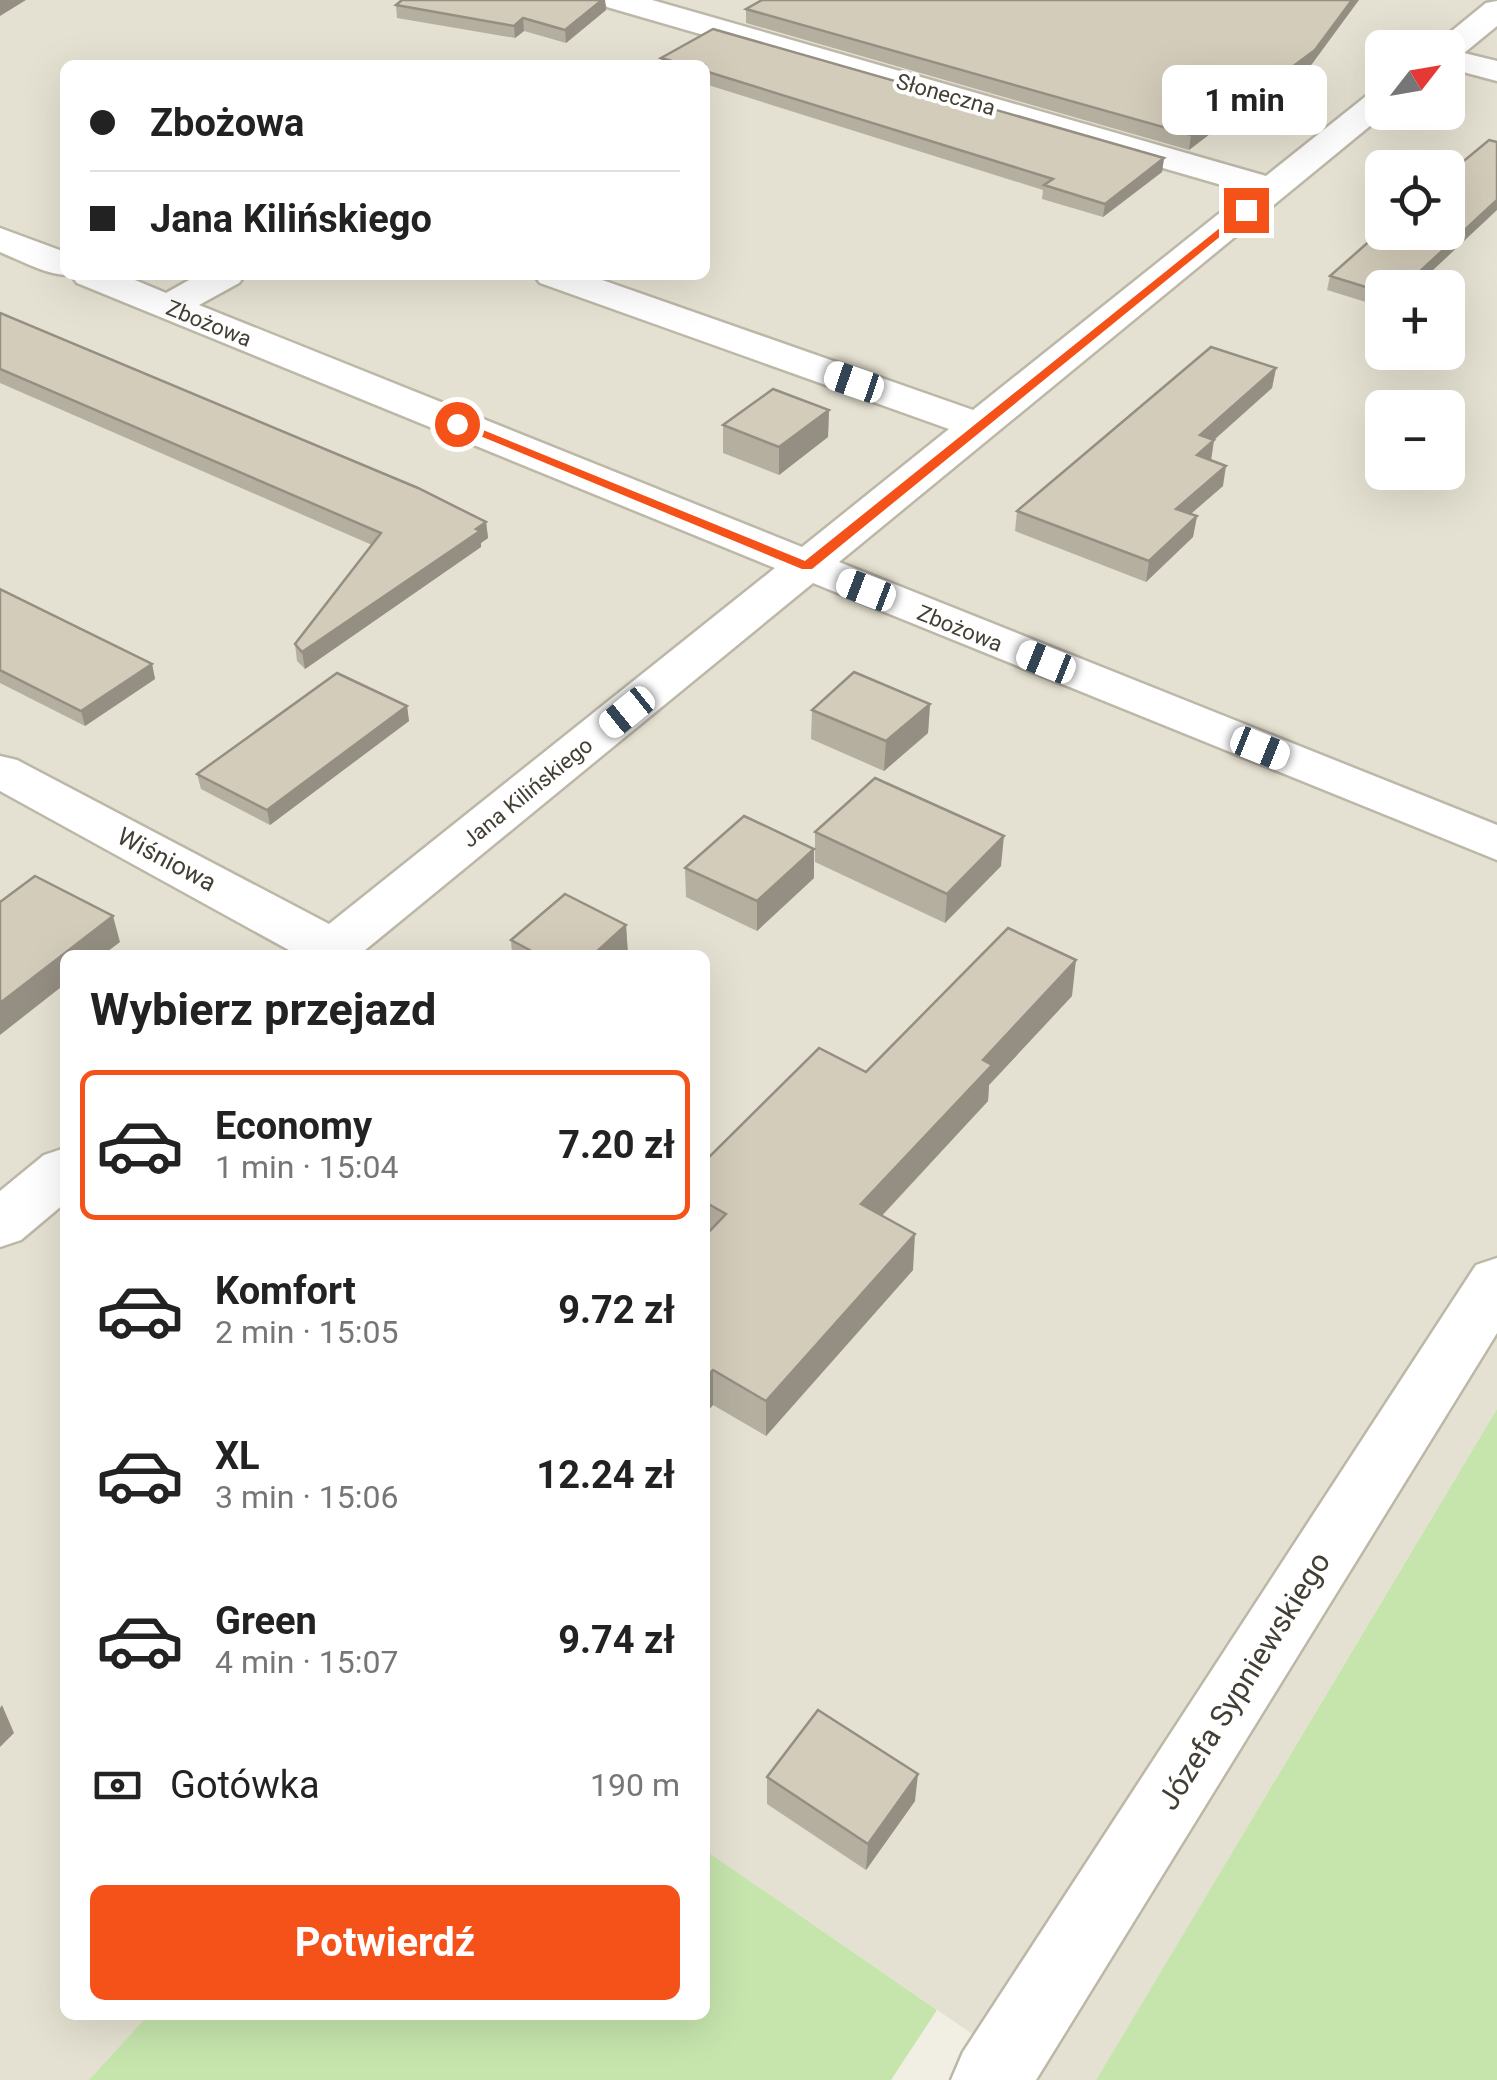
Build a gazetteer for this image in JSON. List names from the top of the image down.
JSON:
{
  "streets": {
    "street": [
      "Słoneczna",
      "Zbożowa",
      "Jana Kilińskiego",
      "Wiśniowa",
      "Józefa Sypniewskiego"
    ]
  },
  "crossings": [
    ["Słoneczna", "Jana Kilińskiego"],
    ["Zbożowa", "Jana Kilińskiego"]
  ],
  "north": "top right",
  "page": {
    "map_buttons": ["+", "−"],
    "banner": ["Zbożowa", "Jana Kilińskiego"],
    "bubble": "1 min",
    "heading": "Wybierz przejazd",
    "list": [
      {
        "name": "Economy",
        "note": "1 min · 15:04",
        "value": "7.20 zł"
      },
      {
        "name": "Komfort",
        "note": "2 min · 15:05",
        "value": "9.72 zł"
      },
      {
        "name": "XL",
        "note": "3 min · 15:06",
        "value": "12.24 zł"
      },
      {
        "name": "Green",
        "note": "4 min · 15:07",
        "value": "9.74 zł"
      }
    ],
    "pay": ["Gotówka", "190 m"],
    "buttons": "Potwierdź"
  }
}
